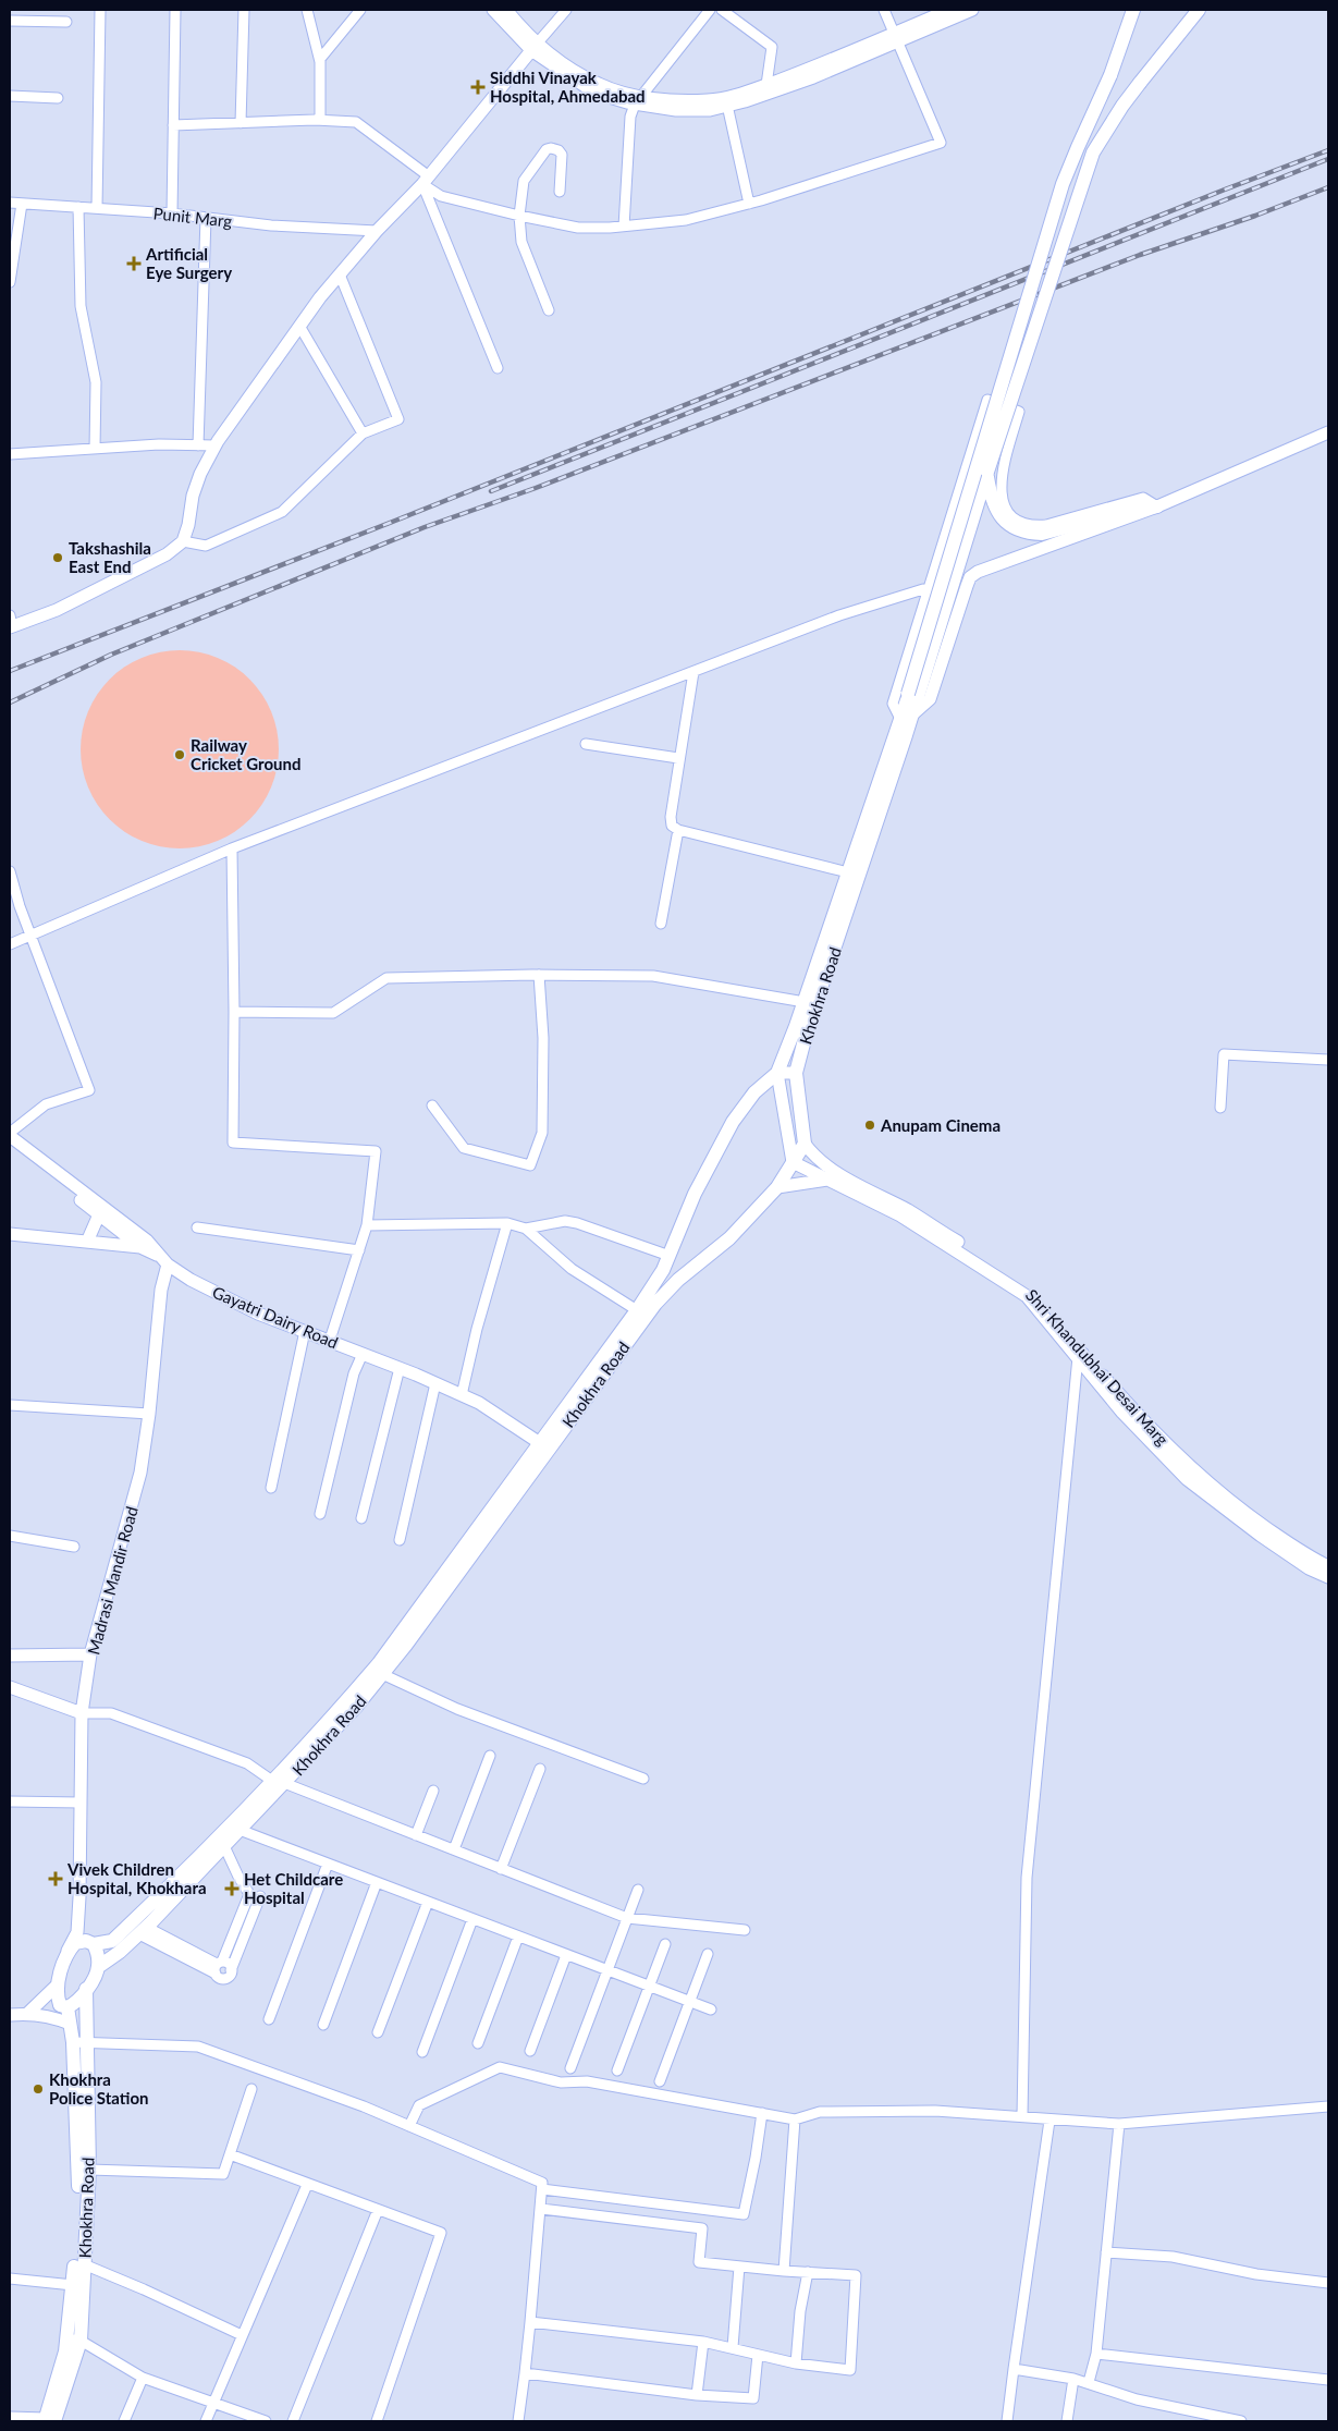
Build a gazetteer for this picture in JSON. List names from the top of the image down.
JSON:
{
  "streets": {
    "main road": [
      "Khokhra Road",
      "Gayatri Dairy Road",
      "Shri Khandubhai Desai Marg",
      "Madrasi Mandir Road"
    ],
    "street": ["Punit Marg"]
  },
  "crossings": [
    ["Khokhra Road", "Gayatri Dairy Road"],
    ["Khokhra Road", "Shri Khandubhai Desai Marg"],
    ["Gayatri Dairy Road", "Madrasi Mandir Road"]
  ],
  "places": {
    "health": [
      "Siddhi Vinayak Hospital, Ahmedabad",
      "Artificial Eye Surgery",
      "Vivek Children Hospital, Khokhara",
      "Het Childcare Hospital"
    ],
    "other": [
      "Takshashila East End",
      "Railway Cricket Ground",
      "Anupam Cinema",
      "Khokhra Police Station"
    ]
  }
}
